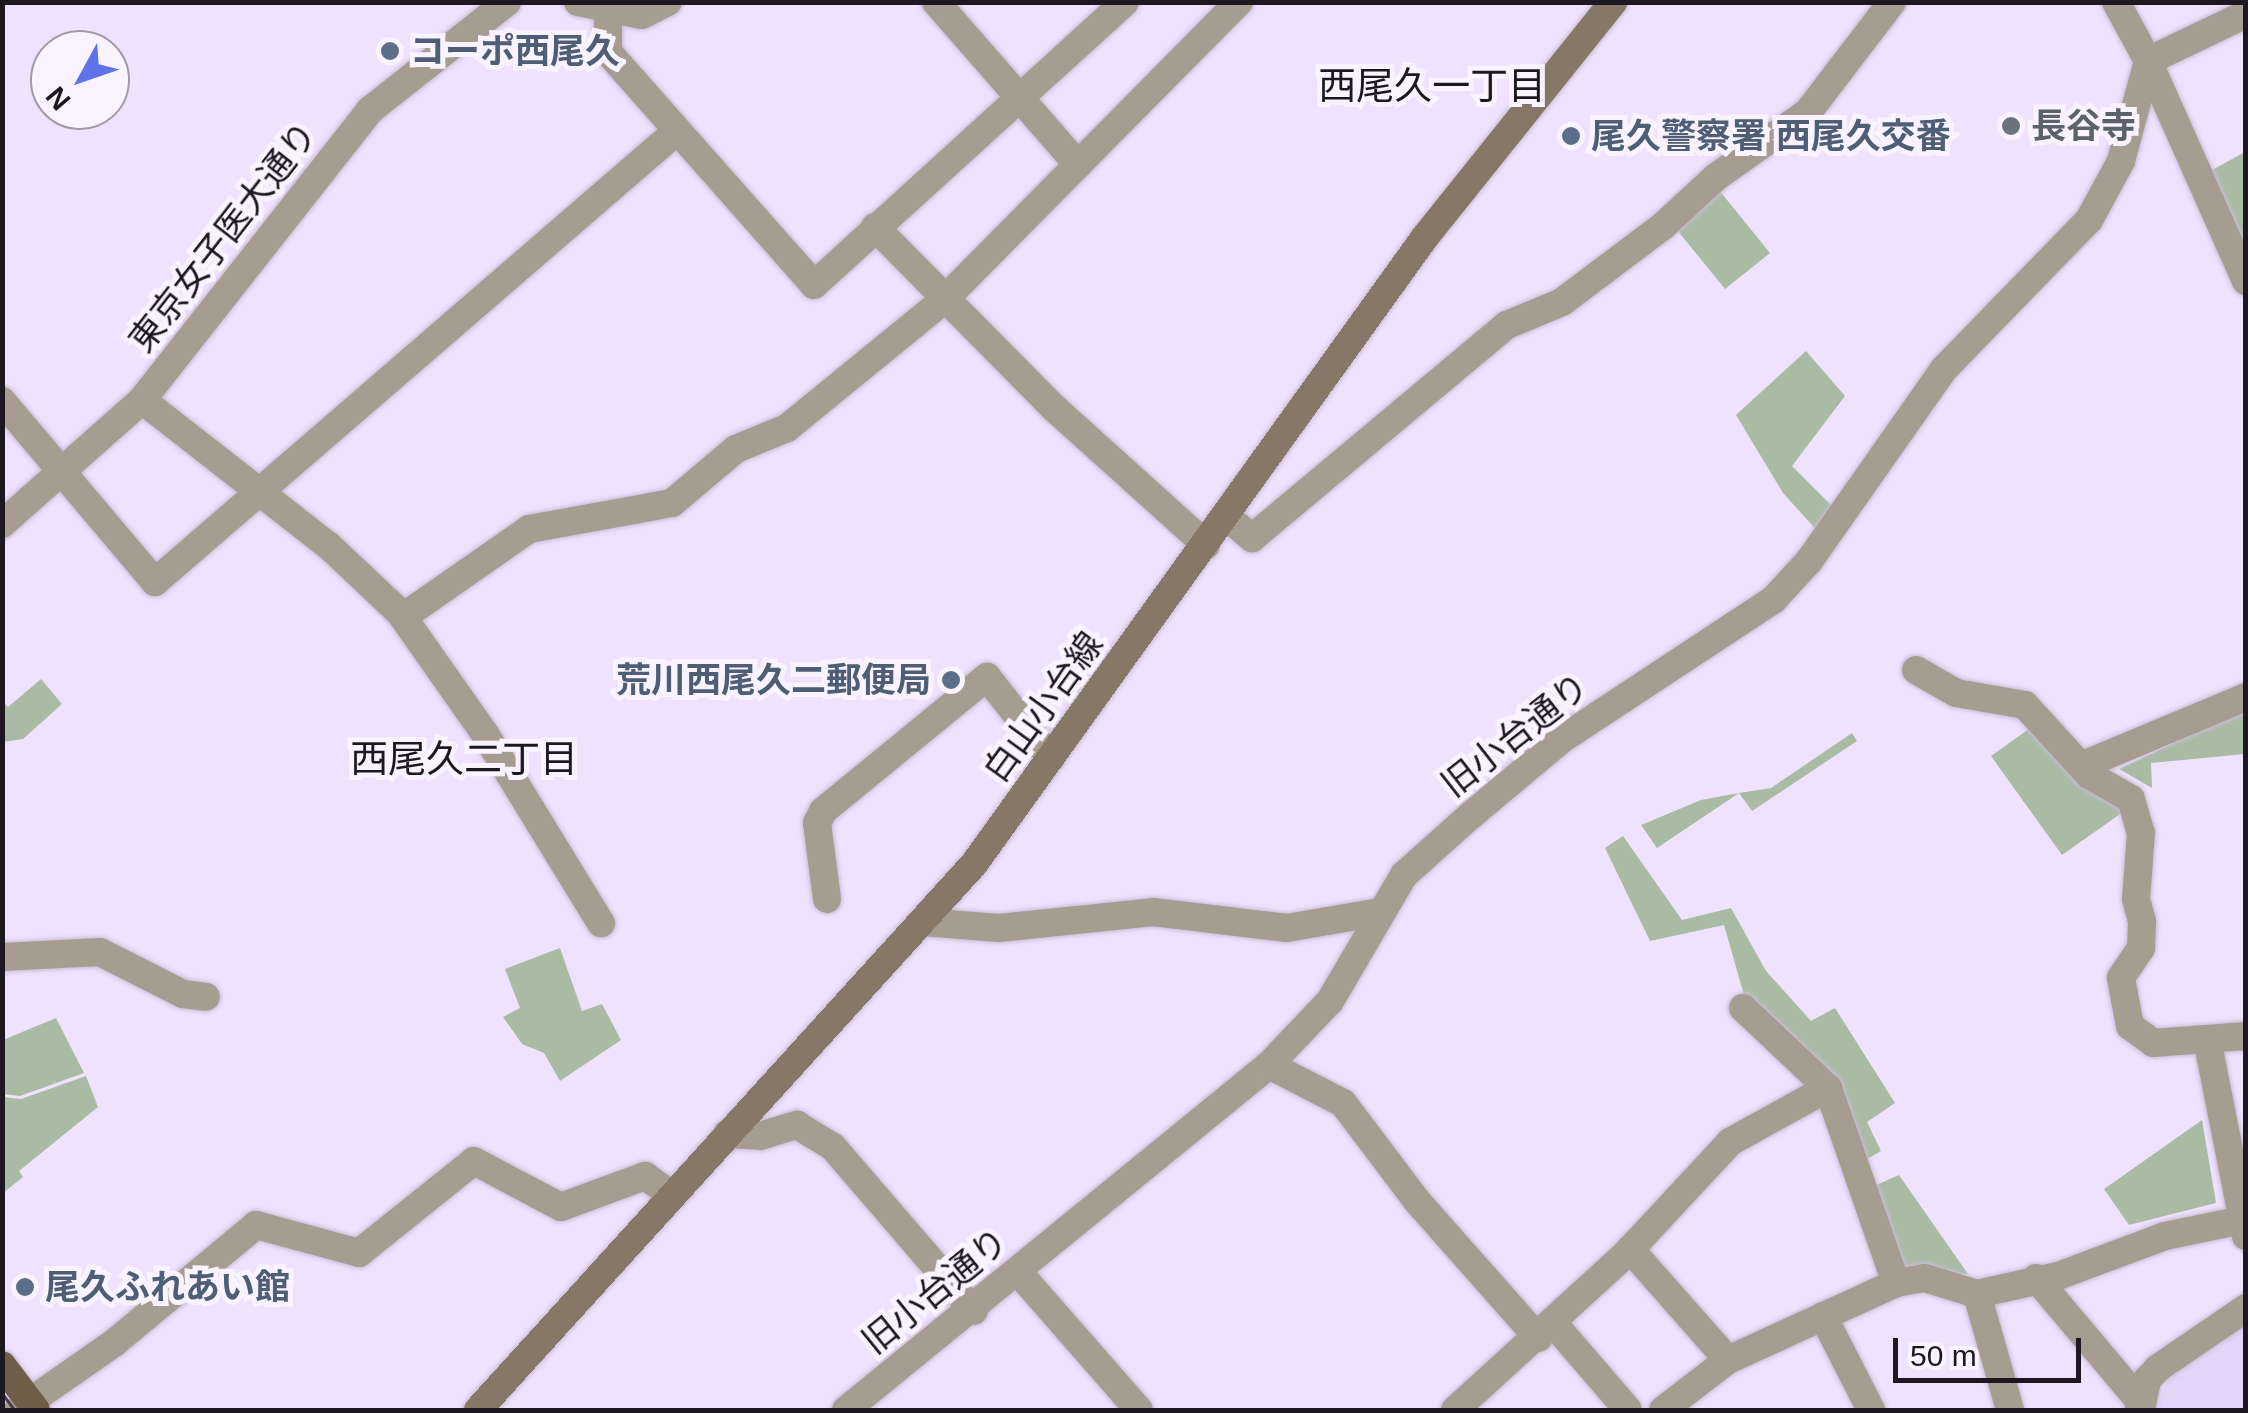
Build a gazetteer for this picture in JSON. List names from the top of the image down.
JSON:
{
  "streets": {
    "main road": ["白山小台線"],
    "street": ["東京女子医大通り", "旧小台通り"]
  },
  "districts": ["西尾久一丁目", "西尾久二丁目"],
  "places": [
    "コーポ西尾久",
    "長谷寺",
    "尾久警察署 西尾久交番",
    "荒川西尾久二郵便局",
    "尾久ふれあい館"
  ],
  "scale_bar": "50 m",
  "north": "bottom left"
}
